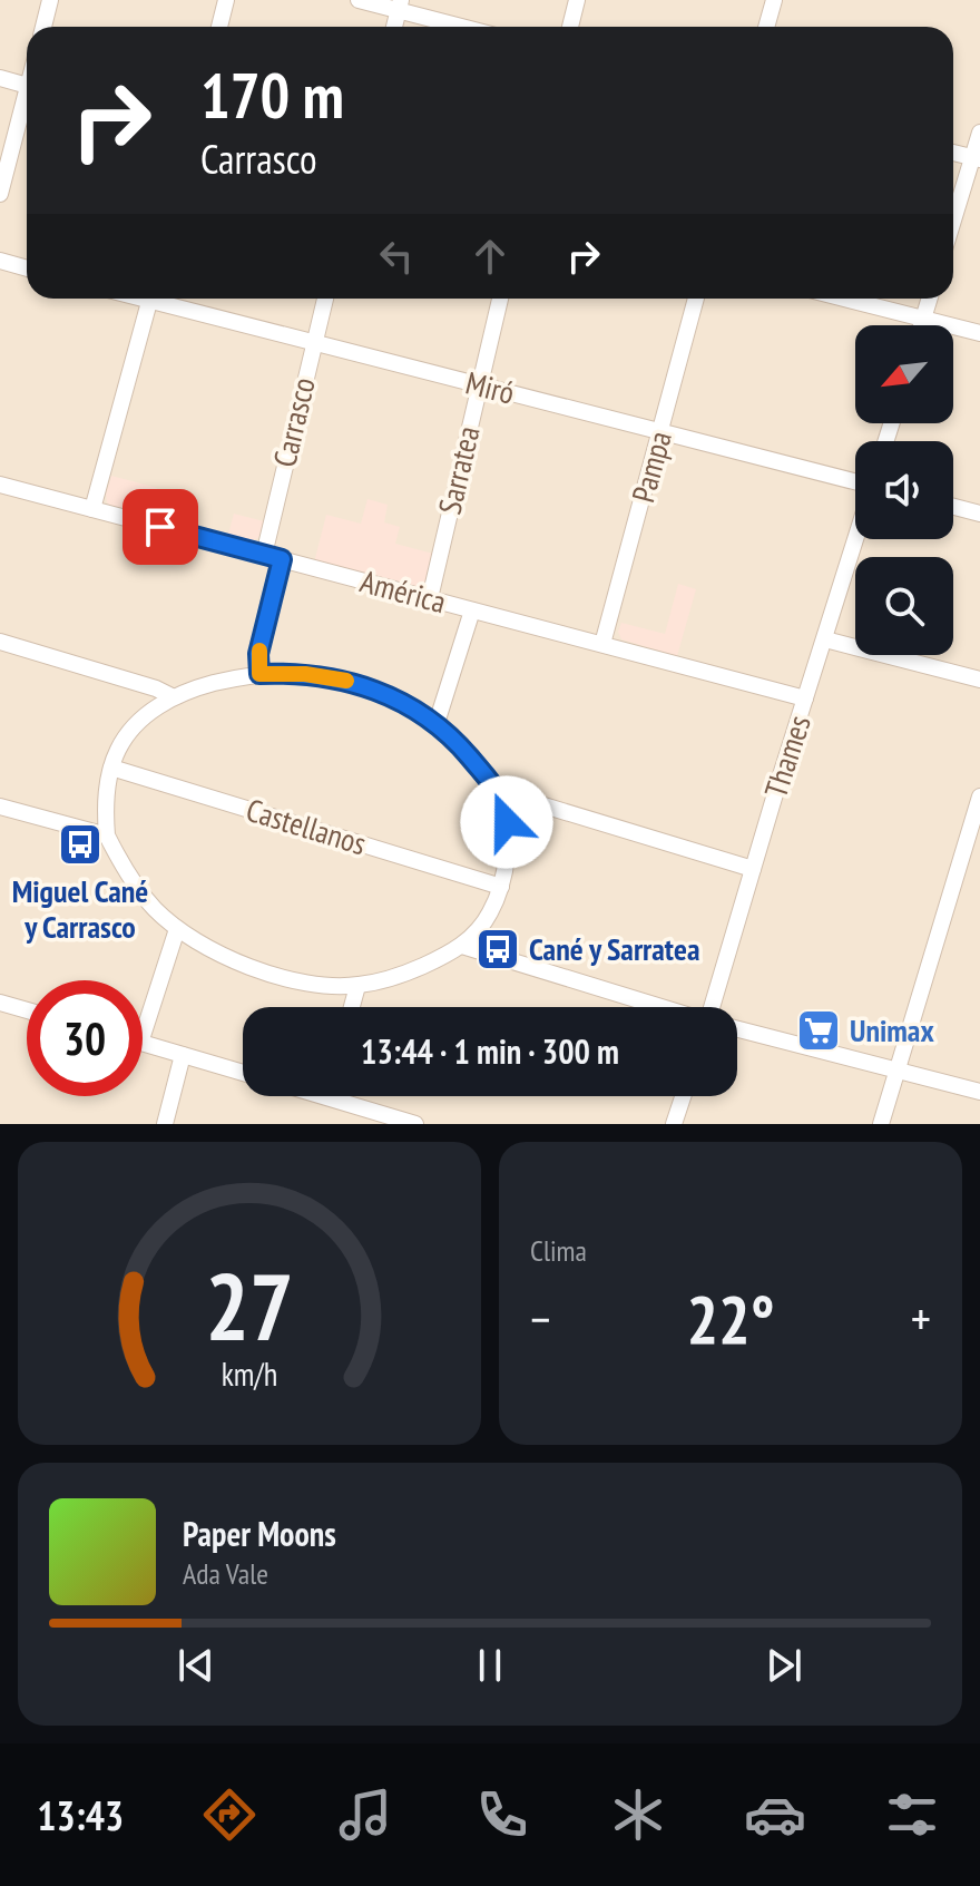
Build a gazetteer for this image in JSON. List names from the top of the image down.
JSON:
{
  "streets": {
    "street": [
      "Miró",
      "Carrasco",
      "Pampa",
      "Sarratea",
      "América",
      "Thames",
      "Castellanos"
    ]
  },
  "crossings": [
    ["Miró", "Carrasco"],
    ["Miró", "Pampa"],
    ["Miró", "Sarratea"],
    ["Carrasco", "América"],
    ["Pampa", "América"],
    ["Sarratea", "América"],
    ["América", "Thames"]
  ],
  "places": {
    "bus stop": ["Miguel Cané y Carrasco", "Cané y Sarratea"],
    "supermarket": ["Unimax"]
  },
  "north": "bottom left",
  "page": {
    "turn": ["170 m", "Carrasco"],
    "limit": "30",
    "trip": "13:44 · 1 min · 300 m",
    "tile": "Clima",
    "heat": ["−", "22°", "+"],
    "song": ["Paper Moons", "Ada Vale"],
    "tabs": "13:43",
    "gauge": ["27", "km/h"]
  }
}
